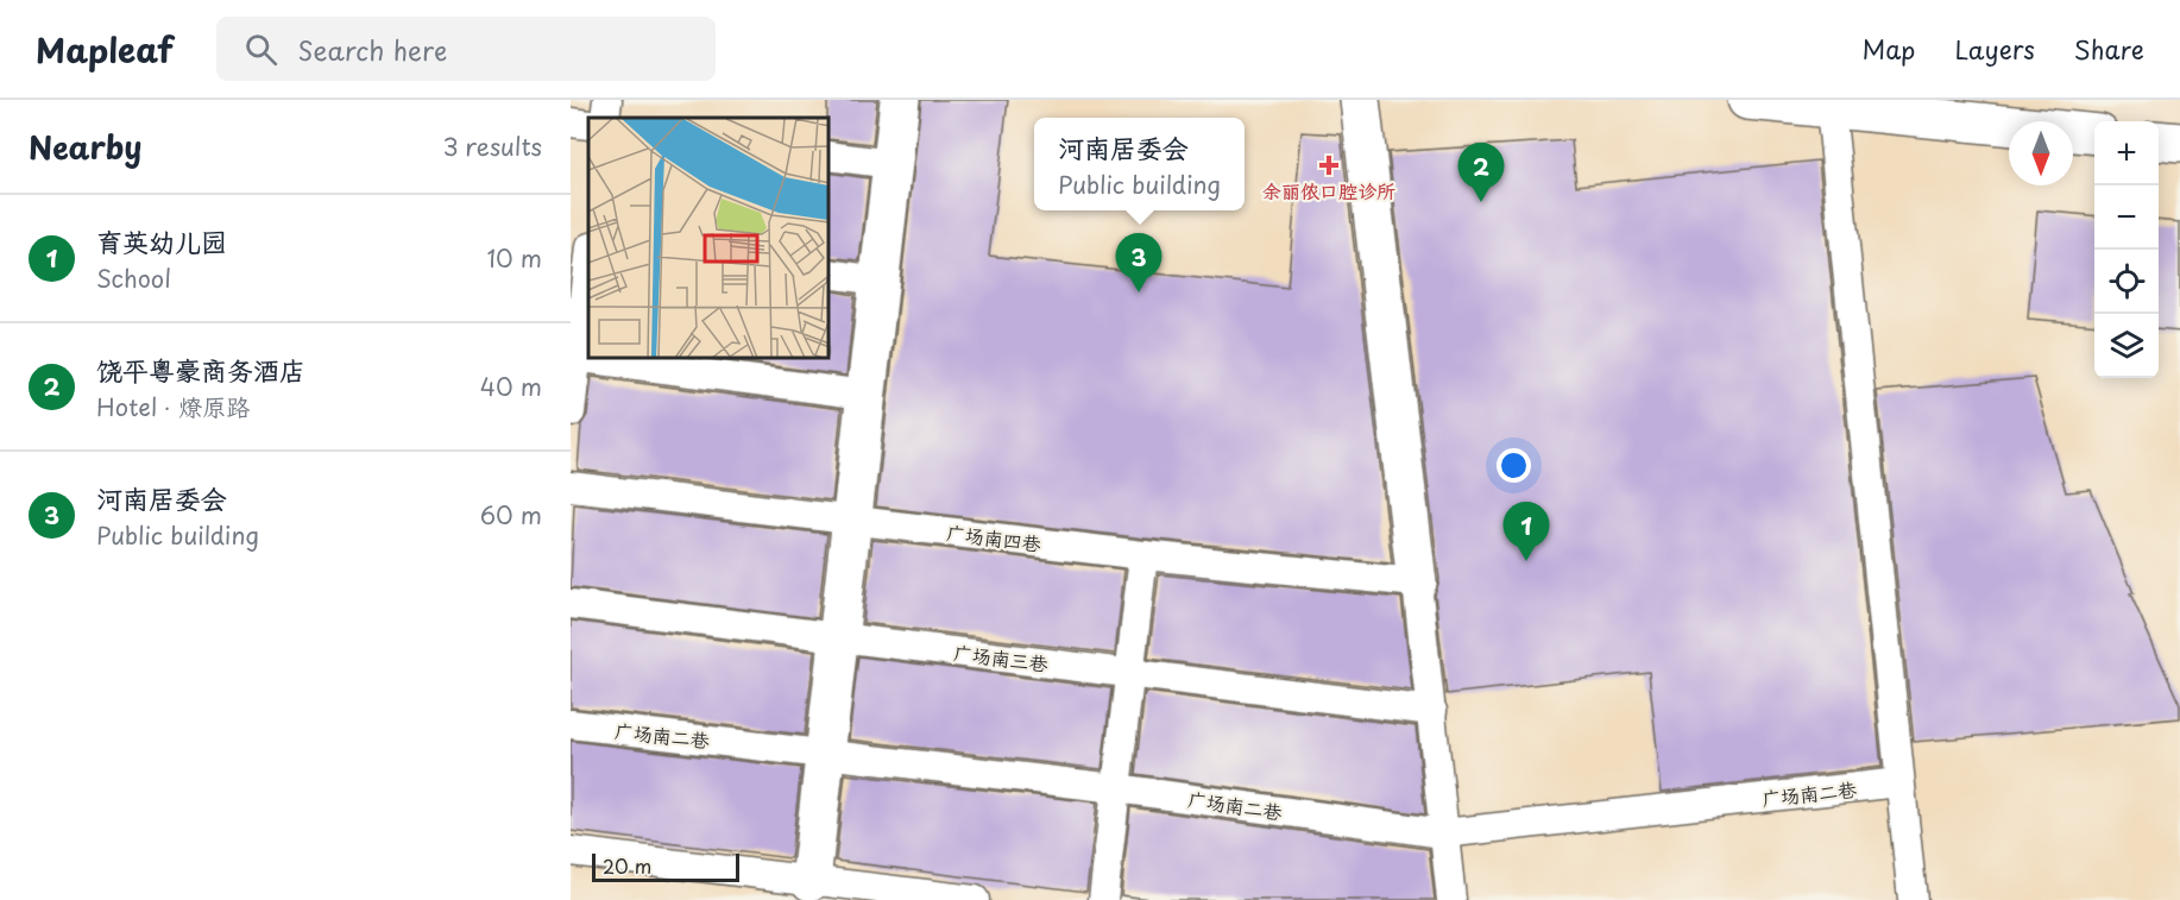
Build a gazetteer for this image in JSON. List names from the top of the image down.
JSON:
{
  "streets": {
    "lane": ["广场南四巷", "广场南三巷", "广场南二巷"]
  },
  "places": {
    "health": ["余丽侬口腔诊所"]
  },
  "scale_bar": "20 m",
  "north": "bottom",
  "page": {
    "header": "Mapleaf",
    "search": "Search here",
    "nav": ["Map", "Layers", "Share"],
    "heading": ["Nearby", "3 results"],
    "popup": ["河南居委会", "Public building"],
    "map_buttons": ["+", "−"],
    "pins": ["2", "3", "1"],
    "list": [
      {
        "mark": "1",
        "name": "育英幼儿园",
        "note": "School",
        "value": "10 m"
      },
      {
        "mark": "2",
        "name": "饶平粤豪商务酒店",
        "note": "Hotel · 燎原路",
        "value": "40 m"
      },
      {
        "mark": "3",
        "name": "河南居委会",
        "note": "Public building",
        "value": "60 m"
      }
    ],
    "scale": "20 m"
  }
}
